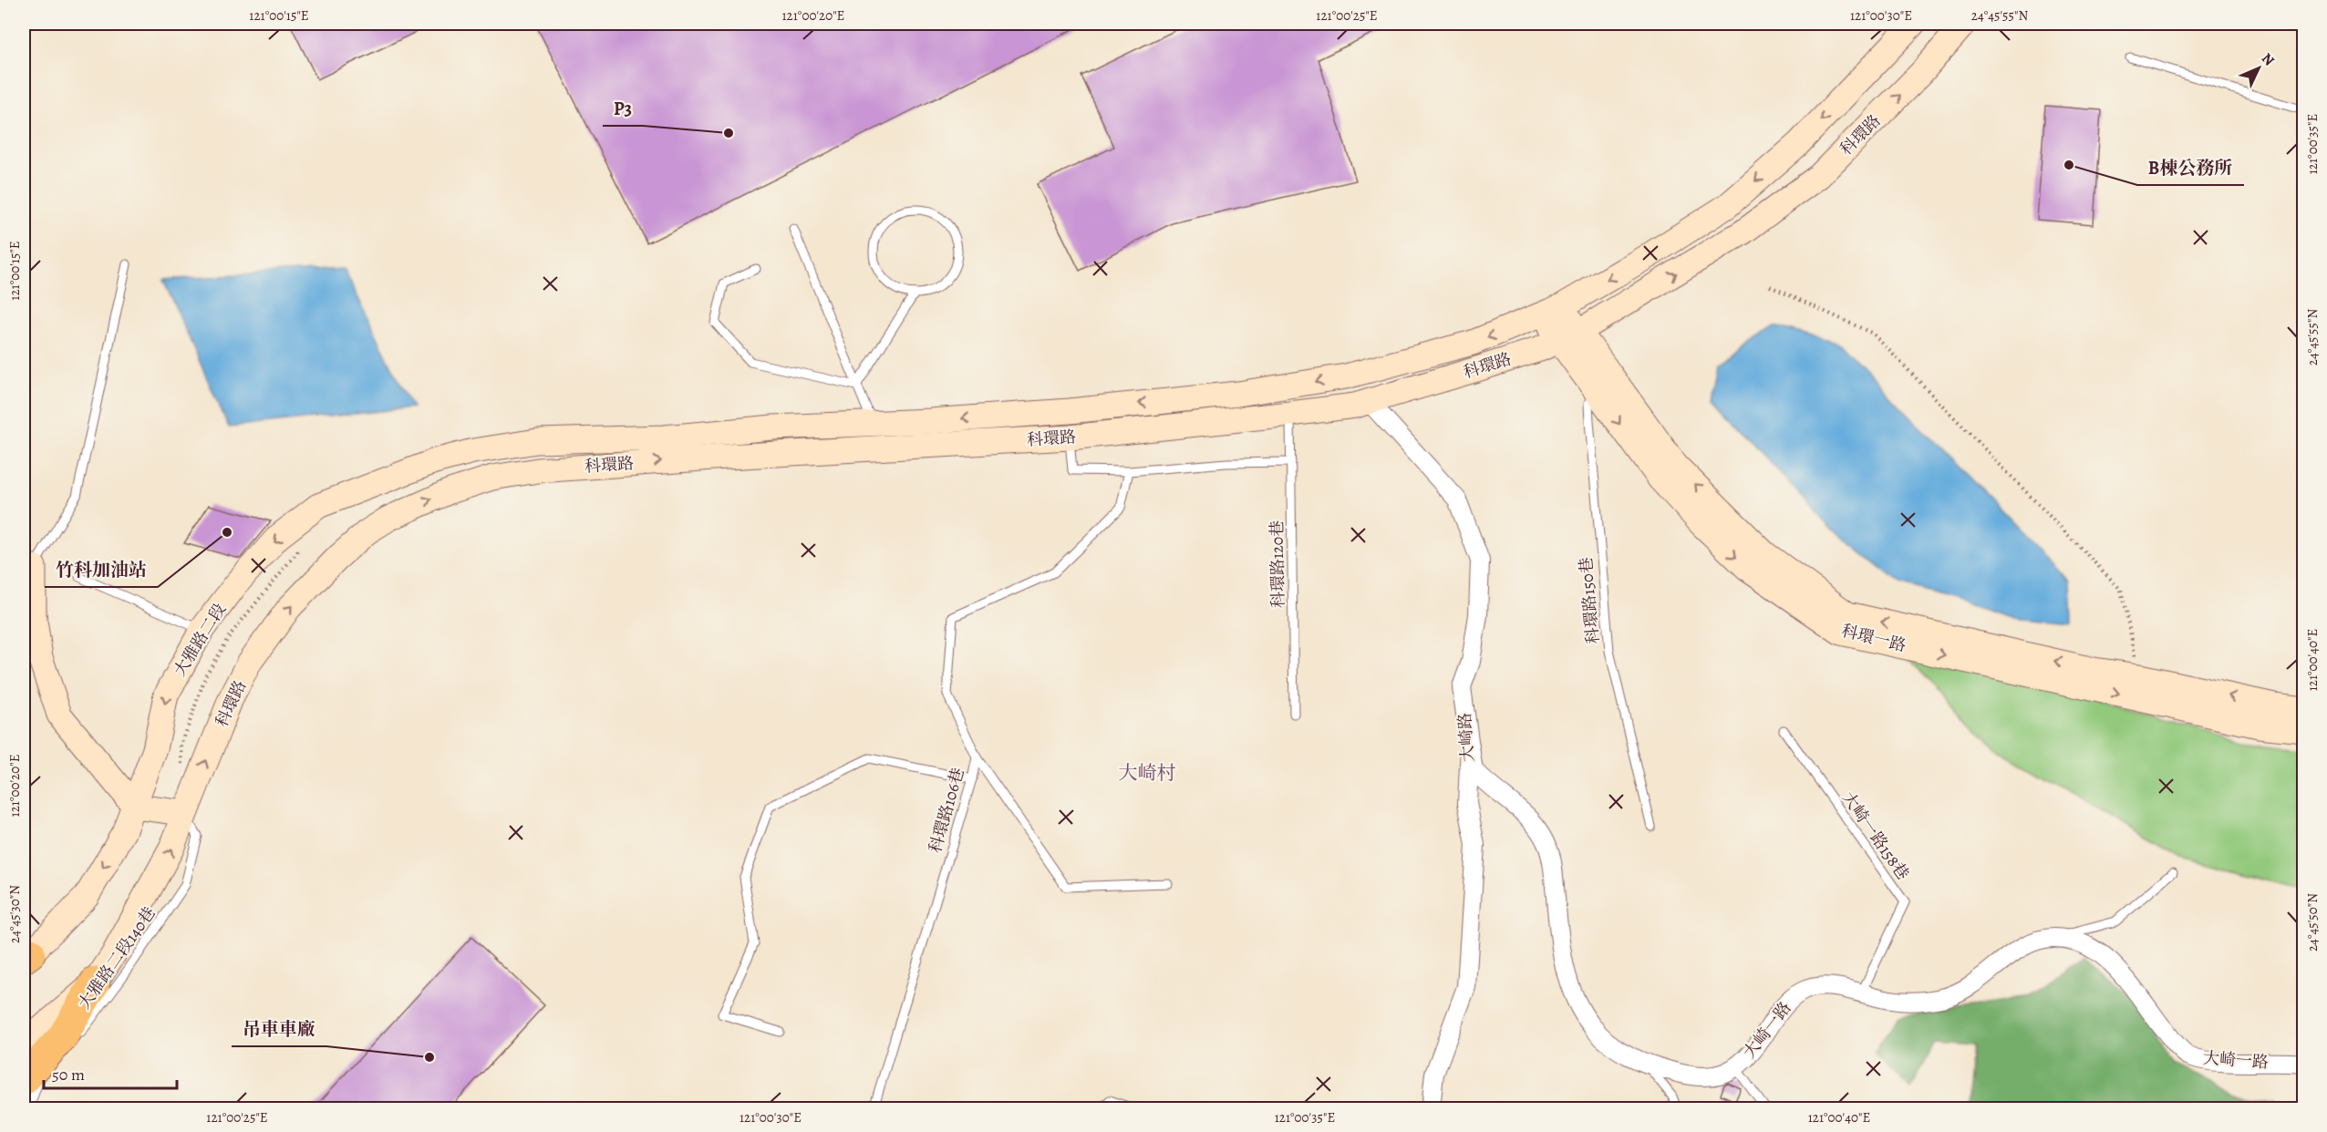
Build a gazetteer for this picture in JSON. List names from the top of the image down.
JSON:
{
  "streets": {
    "street": [
      "科環路",
      "科環一路",
      "大雅路二段",
      "大崎路",
      "大崎一路"
    ],
    "lane": [
      "科環路120巷",
      "科環路150巷",
      "科環路106巷",
      "大崎一路158巷",
      "大雅路二段140巷"
    ]
  },
  "crossings": [
    ["科環路", "科環路120巷"],
    ["科環路", "科環一路"],
    ["科環路", "大雅路二段"],
    ["科環路", "大崎路"],
    ["科環路", "大雅路二段140巷"],
    ["科環路150巷", "科環一路"],
    ["大崎路", "大崎一路"],
    ["大崎一路158巷", "大崎一路"]
  ],
  "districts": ["大崎村"],
  "places": [
    "P3",
    "B棟公務所",
    "竹科加油站",
    "吊車車廠"
  ],
  "scale_bar": "50 m",
  "north": "top right",
  "coordinates": [
    "121°00'15\"E",
    "121°00'20\"E",
    "121°00'25\"E",
    "121°00'30\"E",
    "24°45'55\"N",
    "121°00'35\"E",
    "121°00'40\"E",
    "24°45'30\"N",
    "24°45'50\"N"
  ]
}
